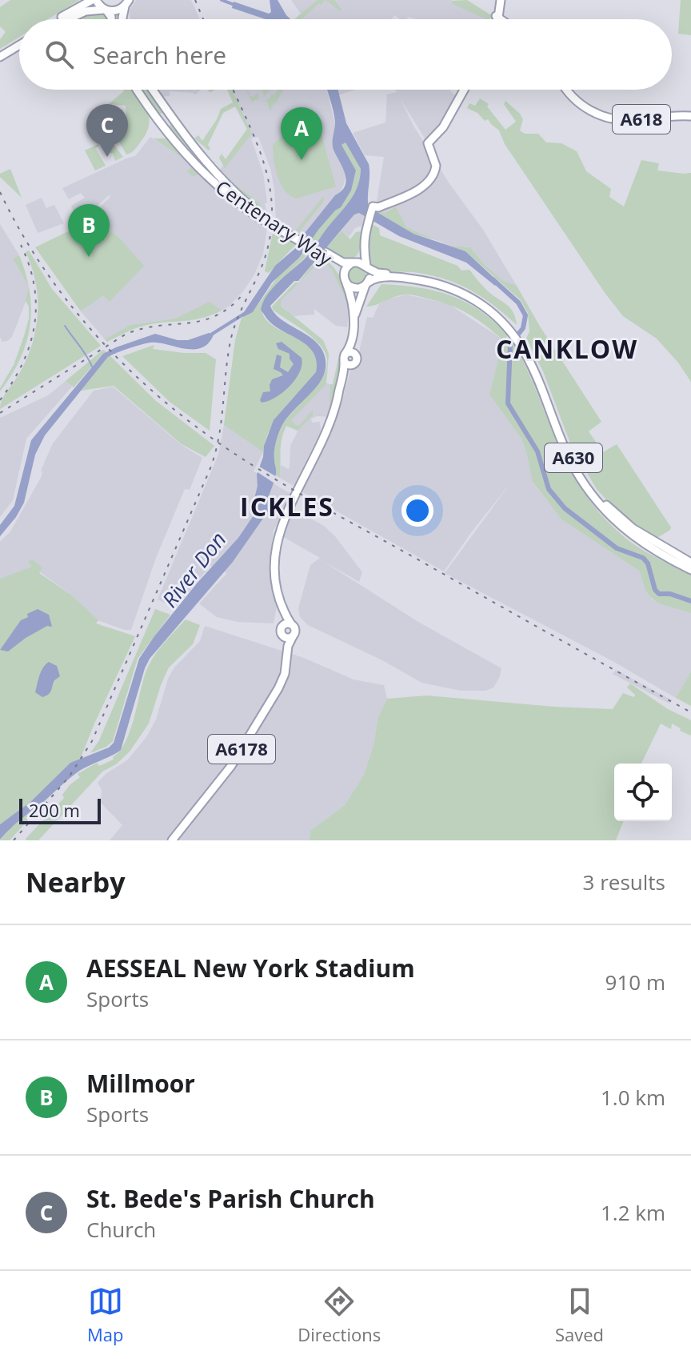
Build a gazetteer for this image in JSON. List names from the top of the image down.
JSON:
{
  "streets": {
    "main road": [
      "A618",
      "Centenary Way",
      "A630",
      "A6178"
    ]
  },
  "crossings": [
    ["Centenary Way", "A630"]
  ],
  "districts": ["CANKLOW", "ICKLES"],
  "water": ["River Don"],
  "scale_bar": "200 m",
  "page": {
    "search": "Search here",
    "pins": ["C", "A", "B"],
    "scale": "200 m",
    "heading": ["Nearby", "3 results"],
    "list": [
      {
        "mark": "A",
        "name": "AESSEAL New York Stadium",
        "note": "Sports",
        "value": "910 m"
      },
      {
        "mark": "B",
        "name": "Millmoor",
        "note": "Sports",
        "value": "1.0 km"
      },
      {
        "mark": "C",
        "name": "St. Bede's Parish Church",
        "note": "Church",
        "value": "1.2 km"
      }
    ],
    "nav": ["Map", "Directions", "Saved"]
  }
}
